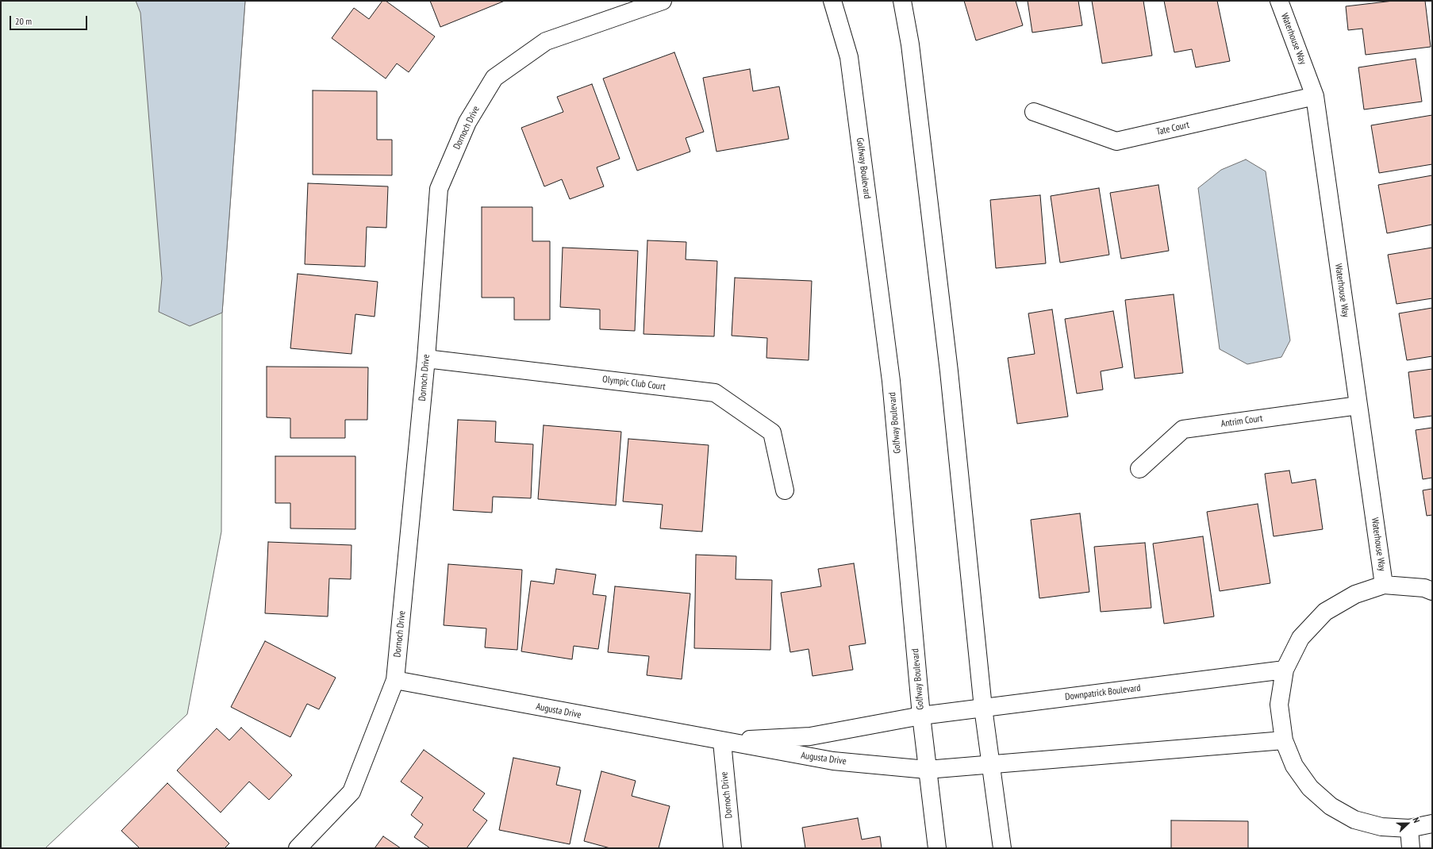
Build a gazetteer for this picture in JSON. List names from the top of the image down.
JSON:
{
  "streets": {
    "street": [
      "Waterhouse Way",
      "Dornoch Drive",
      "Tate Court",
      "Golfway Boulevard",
      "Olympic Club Court",
      "Antrim Court",
      "Downpatrick Boulevard",
      "Augusta Drive"
    ]
  },
  "crossings": [
    ["Waterhouse Way", "Tate Court"],
    ["Waterhouse Way", "Antrim Court"],
    ["Dornoch Drive", "Olympic Club Court"],
    ["Dornoch Drive", "Augusta Drive"],
    ["Golfway Boulevard", "Downpatrick Boulevard"],
    ["Golfway Boulevard", "Augusta Drive"],
    ["Downpatrick Boulevard", "Augusta Drive"]
  ],
  "scale_bar": "20 m",
  "north": "right"
}
